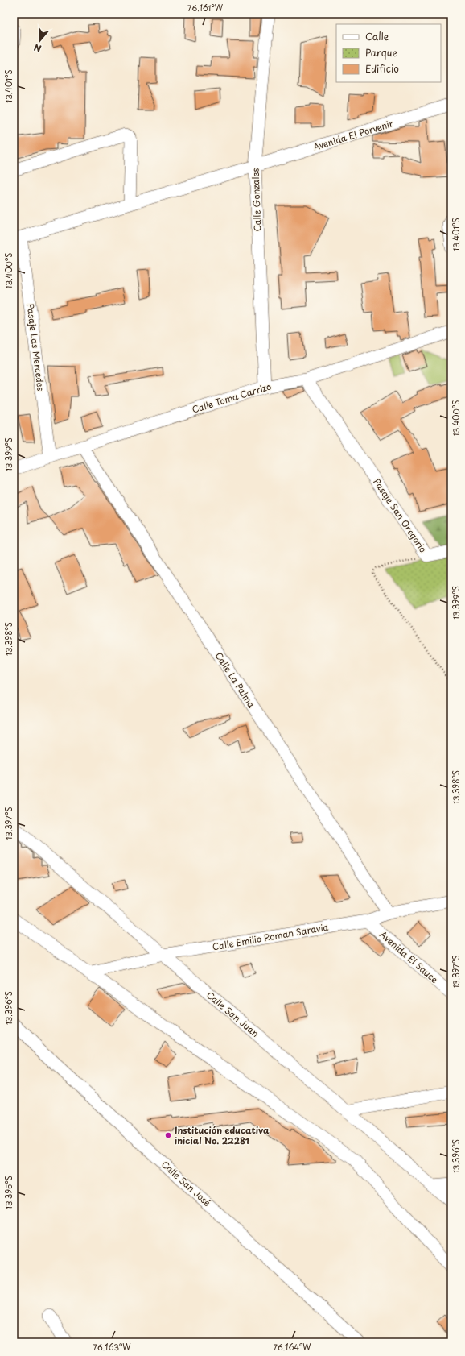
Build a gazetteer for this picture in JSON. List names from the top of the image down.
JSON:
{
  "streets": {
    "street": [
      "Avenida El Porvenir",
      "Calle Gonzales",
      "Pasaje Las Mercedes",
      "Calle Toma Carrizo",
      "Pasaje San Oregorio",
      "Calle La Palma",
      "Calle Emilio Roman Saravia",
      "Avenida El Sauce",
      "Calle San Juan",
      "Calle San José"
    ]
  },
  "crossings": [
    ["Avenida El Porvenir", "Calle Gonzales"],
    ["Avenida El Porvenir", "Pasaje Las Mercedes"],
    ["Calle Gonzales", "Calle Toma Carrizo"],
    ["Pasaje Las Mercedes", "Calle Toma Carrizo"],
    ["Calle Toma Carrizo", "Pasaje San Oregorio"],
    ["Calle Toma Carrizo", "Calle La Palma"],
    ["Calle La Palma", "Calle Emilio Roman Saravia"],
    ["Calle Emilio Roman Saravia", "Avenida El Sauce"],
    ["Calle Emilio Roman Saravia", "Calle San Juan"]
  ],
  "places": ["Institución educativa inicial No. 22281"],
  "legend": ["Calle", "Parque", "Edificio"],
  "north": "bottom",
  "coordinates": [
    "76.161°W",
    "13.401°S",
    "13.400°S",
    "13.399°S",
    "13.398°S",
    "13.397°S",
    "13.396°S",
    "13.395°S",
    "76.163°W",
    "76.164°W"
  ]
}
